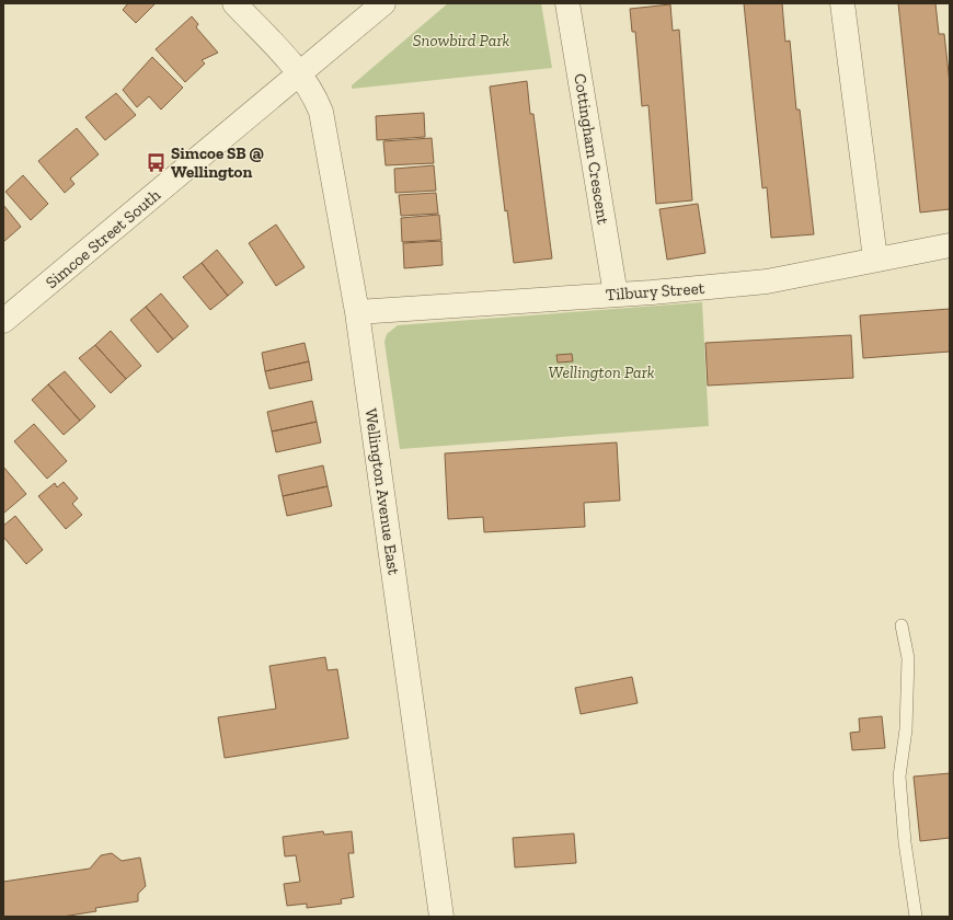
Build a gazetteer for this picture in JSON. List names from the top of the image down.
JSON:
{
  "streets": {
    "street": [
      "Cottingham Crescent",
      "Simcoe Street South",
      "Tilbury Street",
      "Wellington Avenue East"
    ]
  },
  "crossings": [
    ["Cottingham Crescent", "Tilbury Street"],
    ["Simcoe Street South", "Wellington Avenue East"],
    ["Tilbury Street", "Wellington Avenue East"]
  ],
  "parks": ["Snowbird Park", "Wellington Park"],
  "places": {
    "bus stop": ["Simcoe SB @ Wellington"]
  }
}
